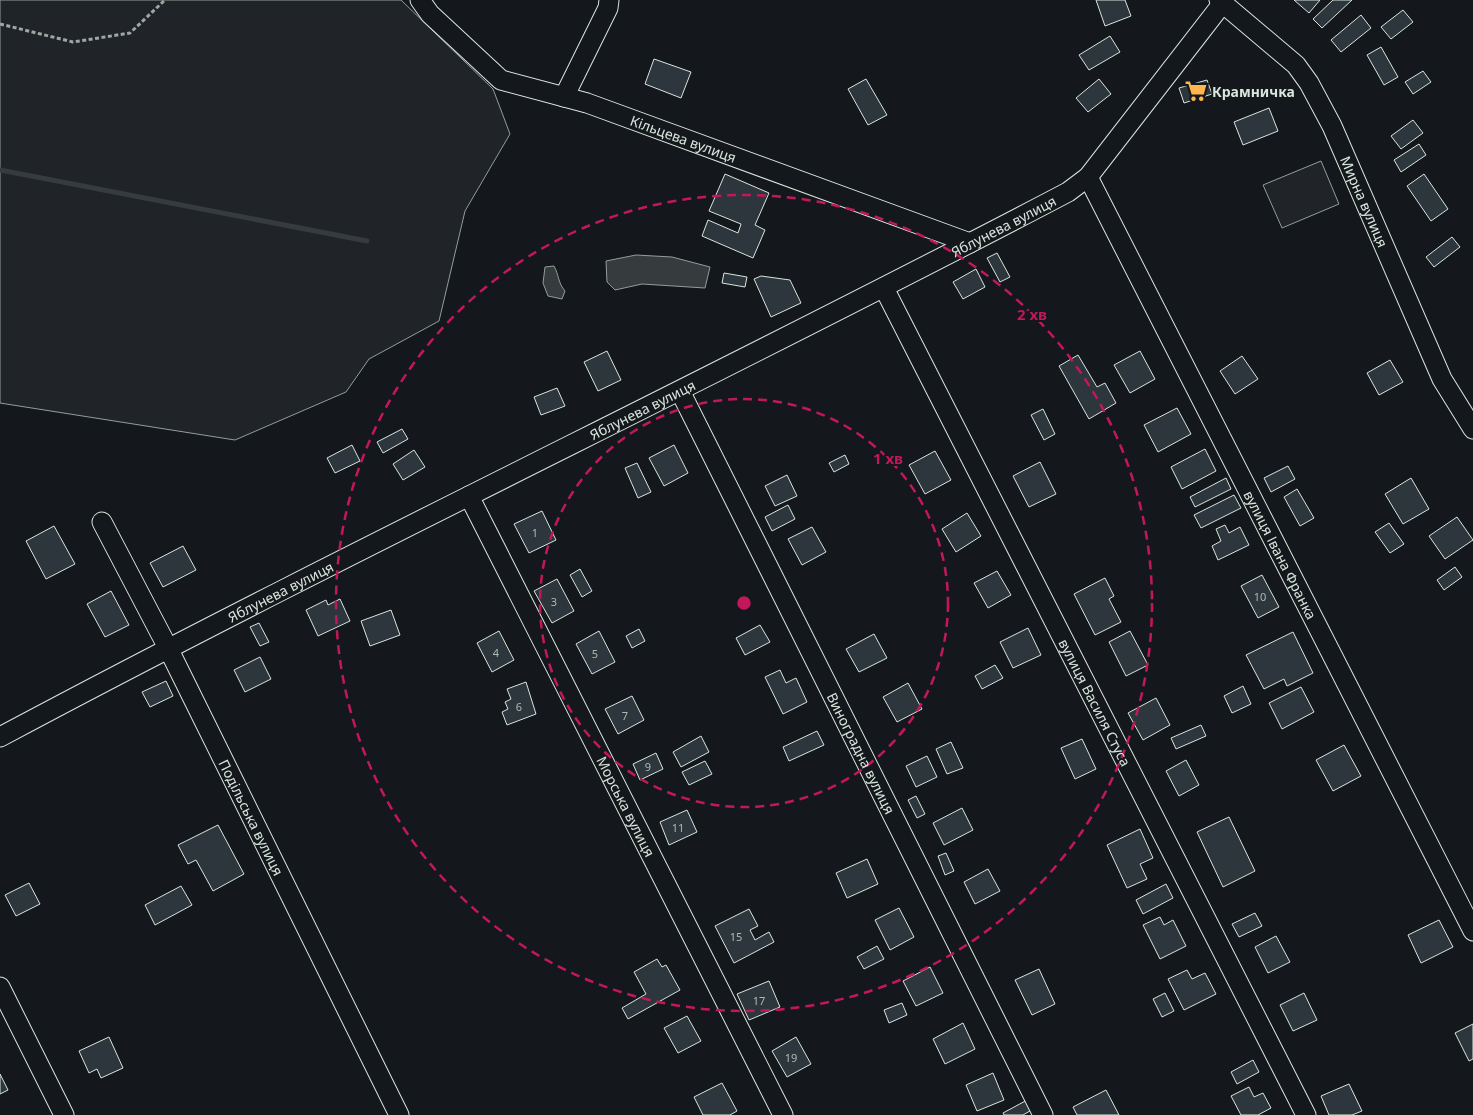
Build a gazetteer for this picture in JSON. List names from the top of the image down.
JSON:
{
  "streets": {
    "street": [
      "Кільцева вулиця",
      "Мирна вулиця",
      "Яблунева вулиця",
      "вулиця Івана Франка",
      "вулиця Василя Стуса",
      "Виноградна вулиця",
      "Морська вулиця",
      "Подільська вулиця"
    ]
  },
  "crossings": [
    ["Кільцева вулиця", "Яблунева вулиця"],
    ["Мирна вулиця", "Яблунева вулиця"],
    ["Яблунева вулиця", "вулиця Івана Франка"],
    ["Яблунева вулиця", "вулиця Василя Стуса"],
    ["Яблунева вулиця", "Виноградна вулиця"],
    ["Яблунева вулиця", "Морська вулиця"],
    ["Яблунева вулиця", "Подільська вулиця"]
  ],
  "places": {
    "supermarket": ["Крамничка"]
  },
  "house_numbers": [
    "1",
    "10",
    "3",
    "4",
    "5",
    "6",
    "7",
    "9",
    "11",
    "15",
    "17",
    "19"
  ],
  "rings": ["2 хв", "1 хв"]
}
